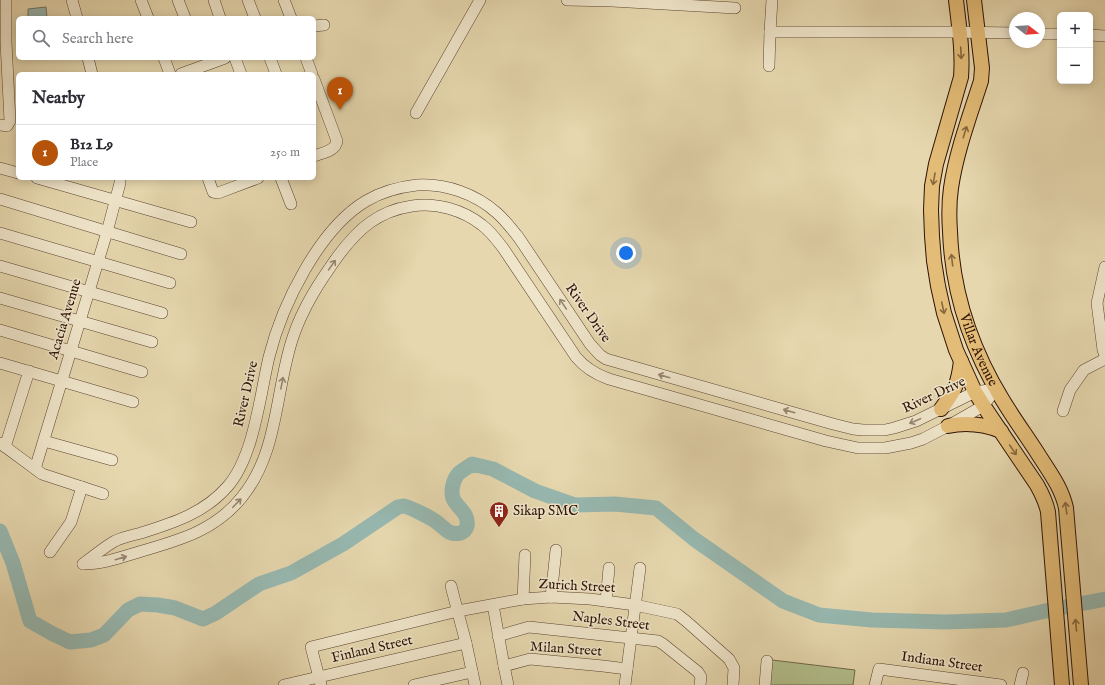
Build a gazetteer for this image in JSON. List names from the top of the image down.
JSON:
{
  "streets": {
    "main road": ["Villar Avenue"],
    "street": [
      "River Drive",
      "Acacia Avenue",
      "Zurich Street",
      "Naples Street",
      "Finland Street",
      "Milan Street",
      "Indiana Street"
    ]
  },
  "crossings": [
    ["River Drive", "Villar Avenue"],
    ["Zurich Street", "Finland Street"]
  ],
  "places": {
    "building": ["Sikap SMC"]
  },
  "north": "right",
  "page": {
    "map_buttons": ["+", "−"],
    "search": "Search here",
    "heading": "Nearby",
    "pins": "1",
    "list": [
      {
        "mark": "1",
        "name": "B12 L9",
        "note": "Place",
        "value": "250 m"
      }
    ]
  }
}
